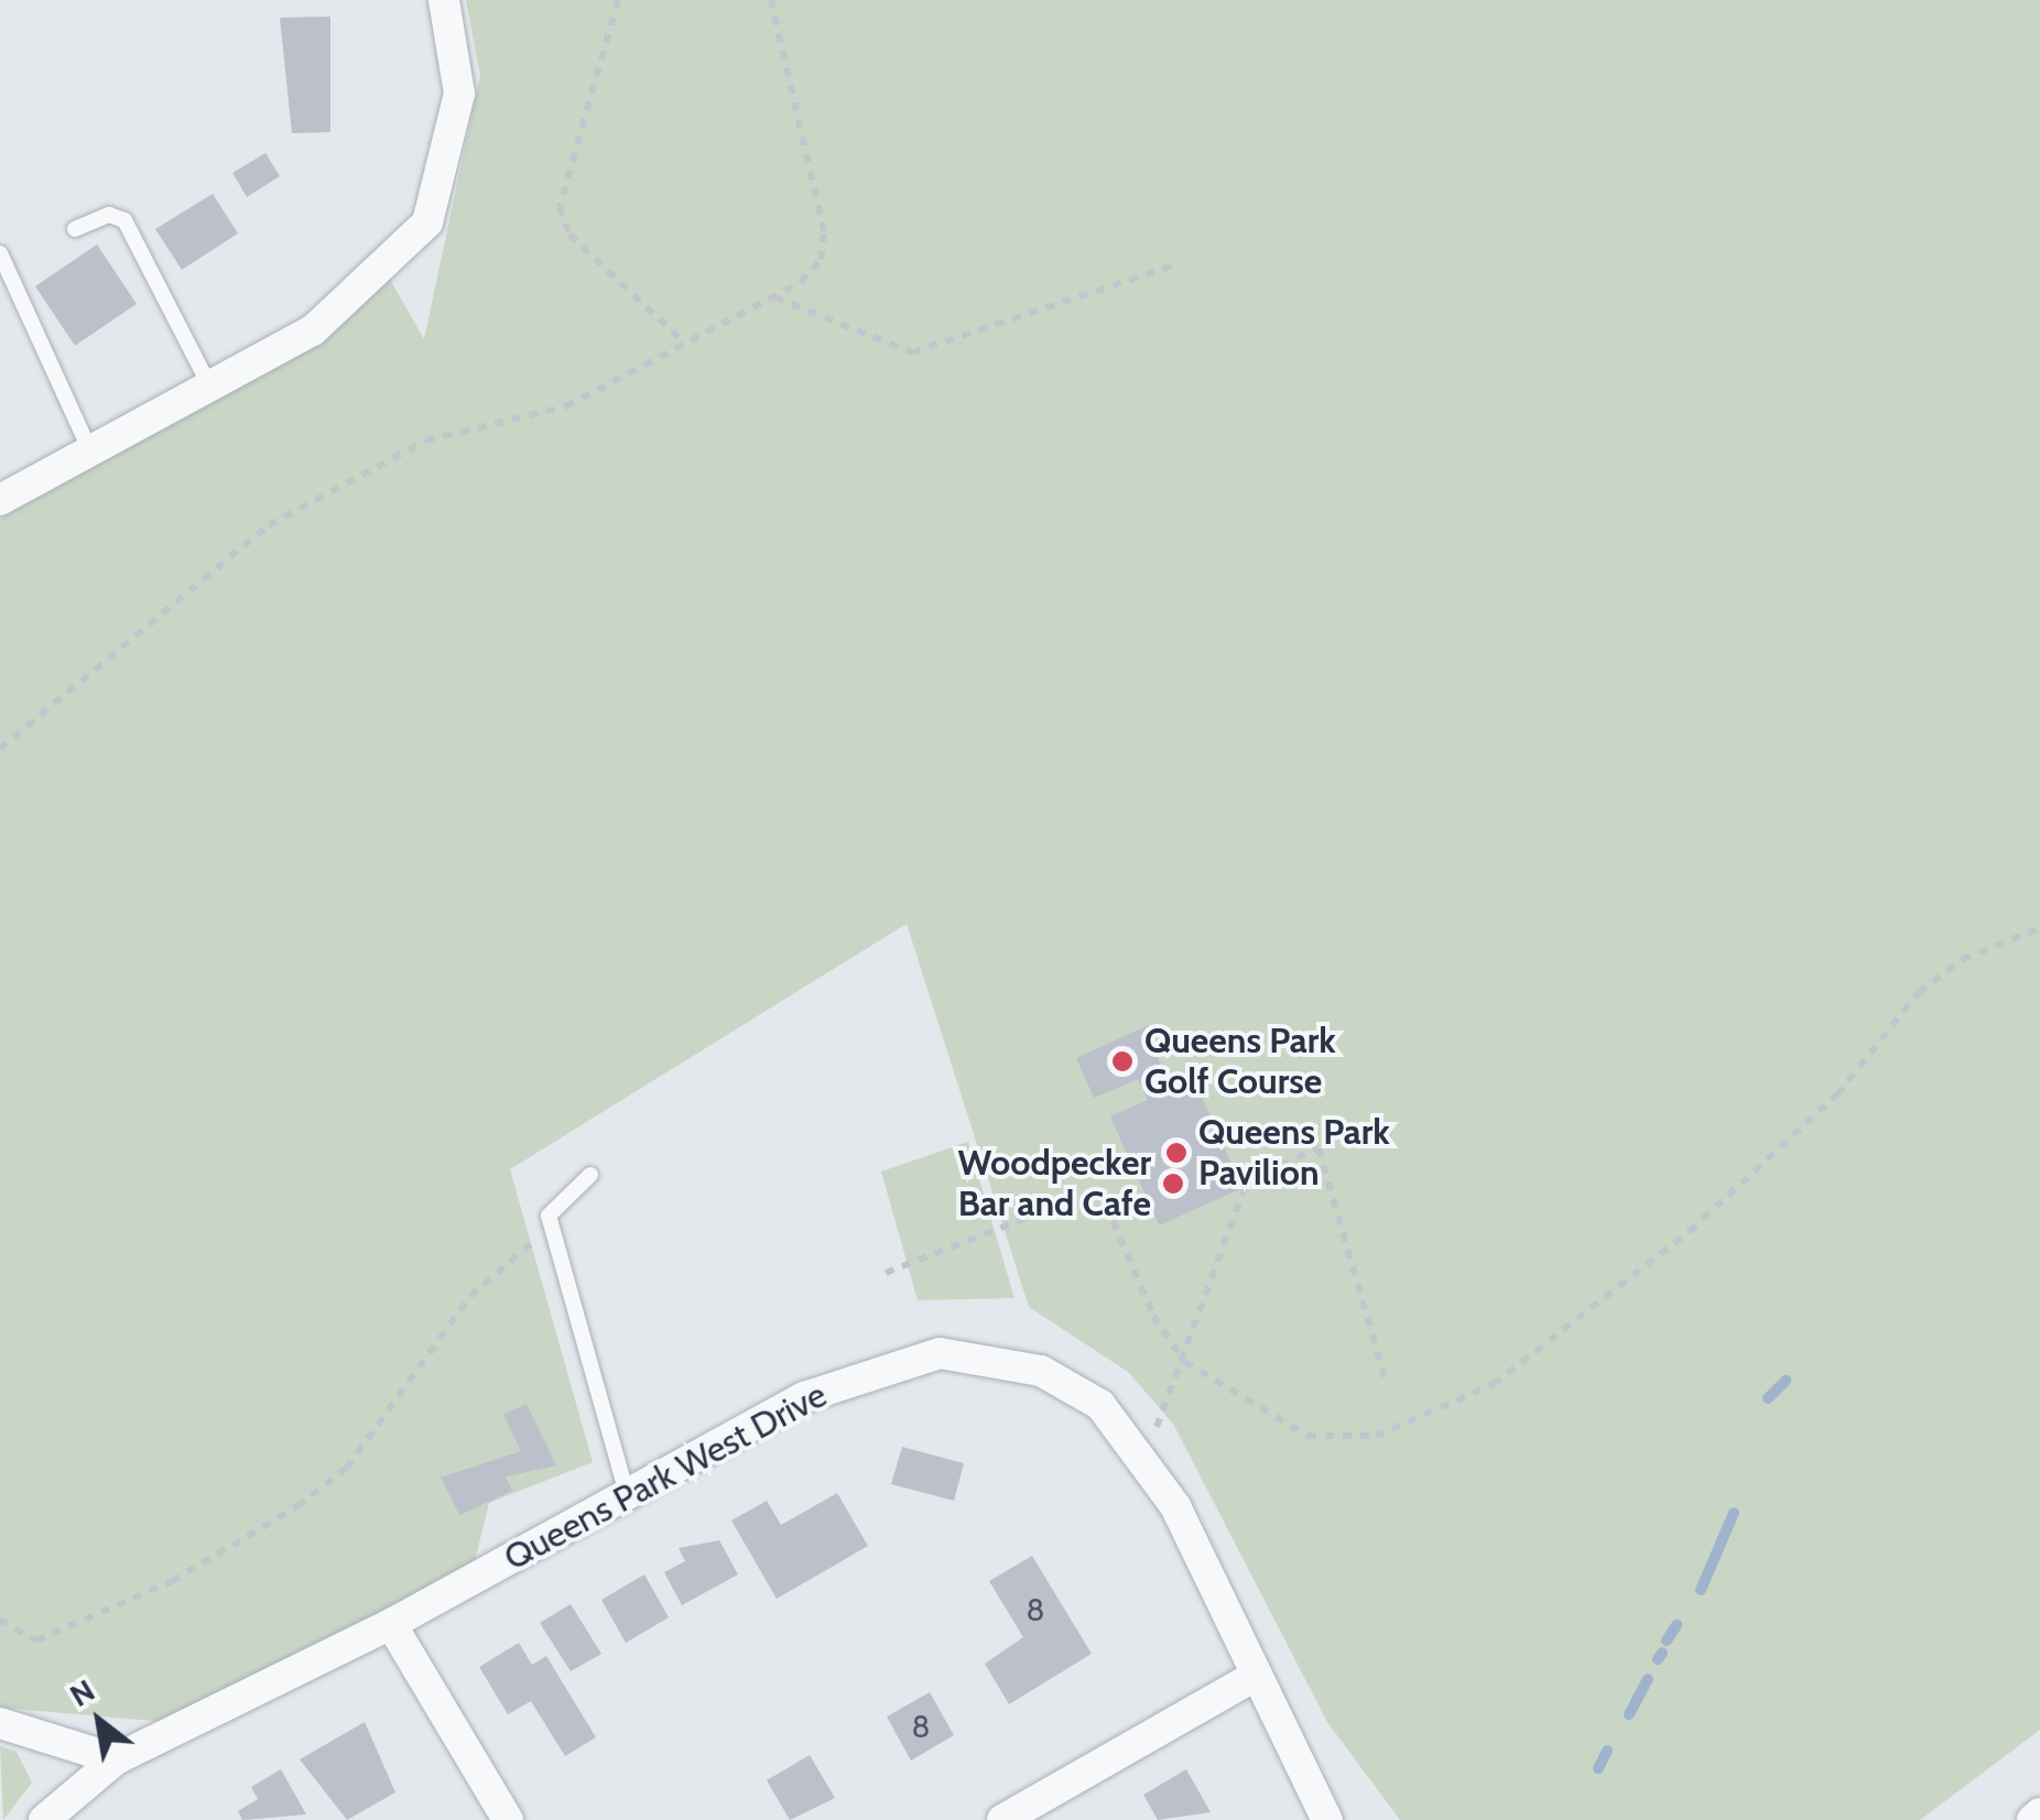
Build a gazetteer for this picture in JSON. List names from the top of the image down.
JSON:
{
  "streets": {
    "street": ["Queens Park West Drive"]
  },
  "places": ["Queens Park Golf Course", "Queens Park Pavilion", "Woodpecker Bar and Cafe"],
  "house_numbers": ["8", "8"],
  "north": "top left"
}
